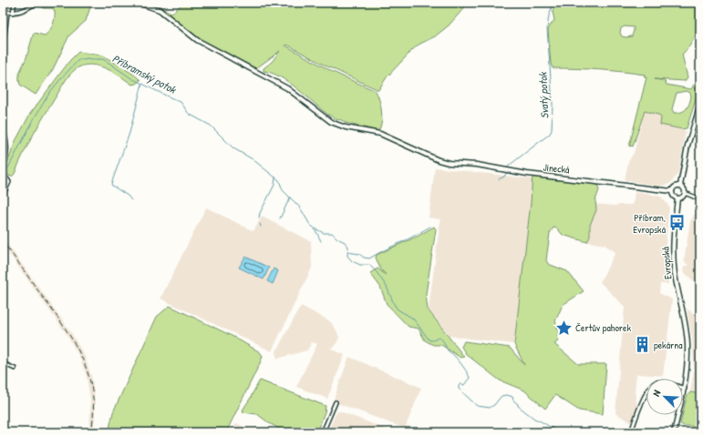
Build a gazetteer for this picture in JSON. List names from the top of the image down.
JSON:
{
  "streets": {
    "main road": ["Jinecká", "Evropská"]
  },
  "crossings": [
    ["Jinecká", "Evropská"]
  ],
  "water": ["Příbramský potok", "Svatý potok"],
  "places": {
    "bus stop": ["Příbram, Evropská"],
    "place": ["Čertův pahorek"],
    "building": ["pekárna"]
  },
  "north": "top left"
}
